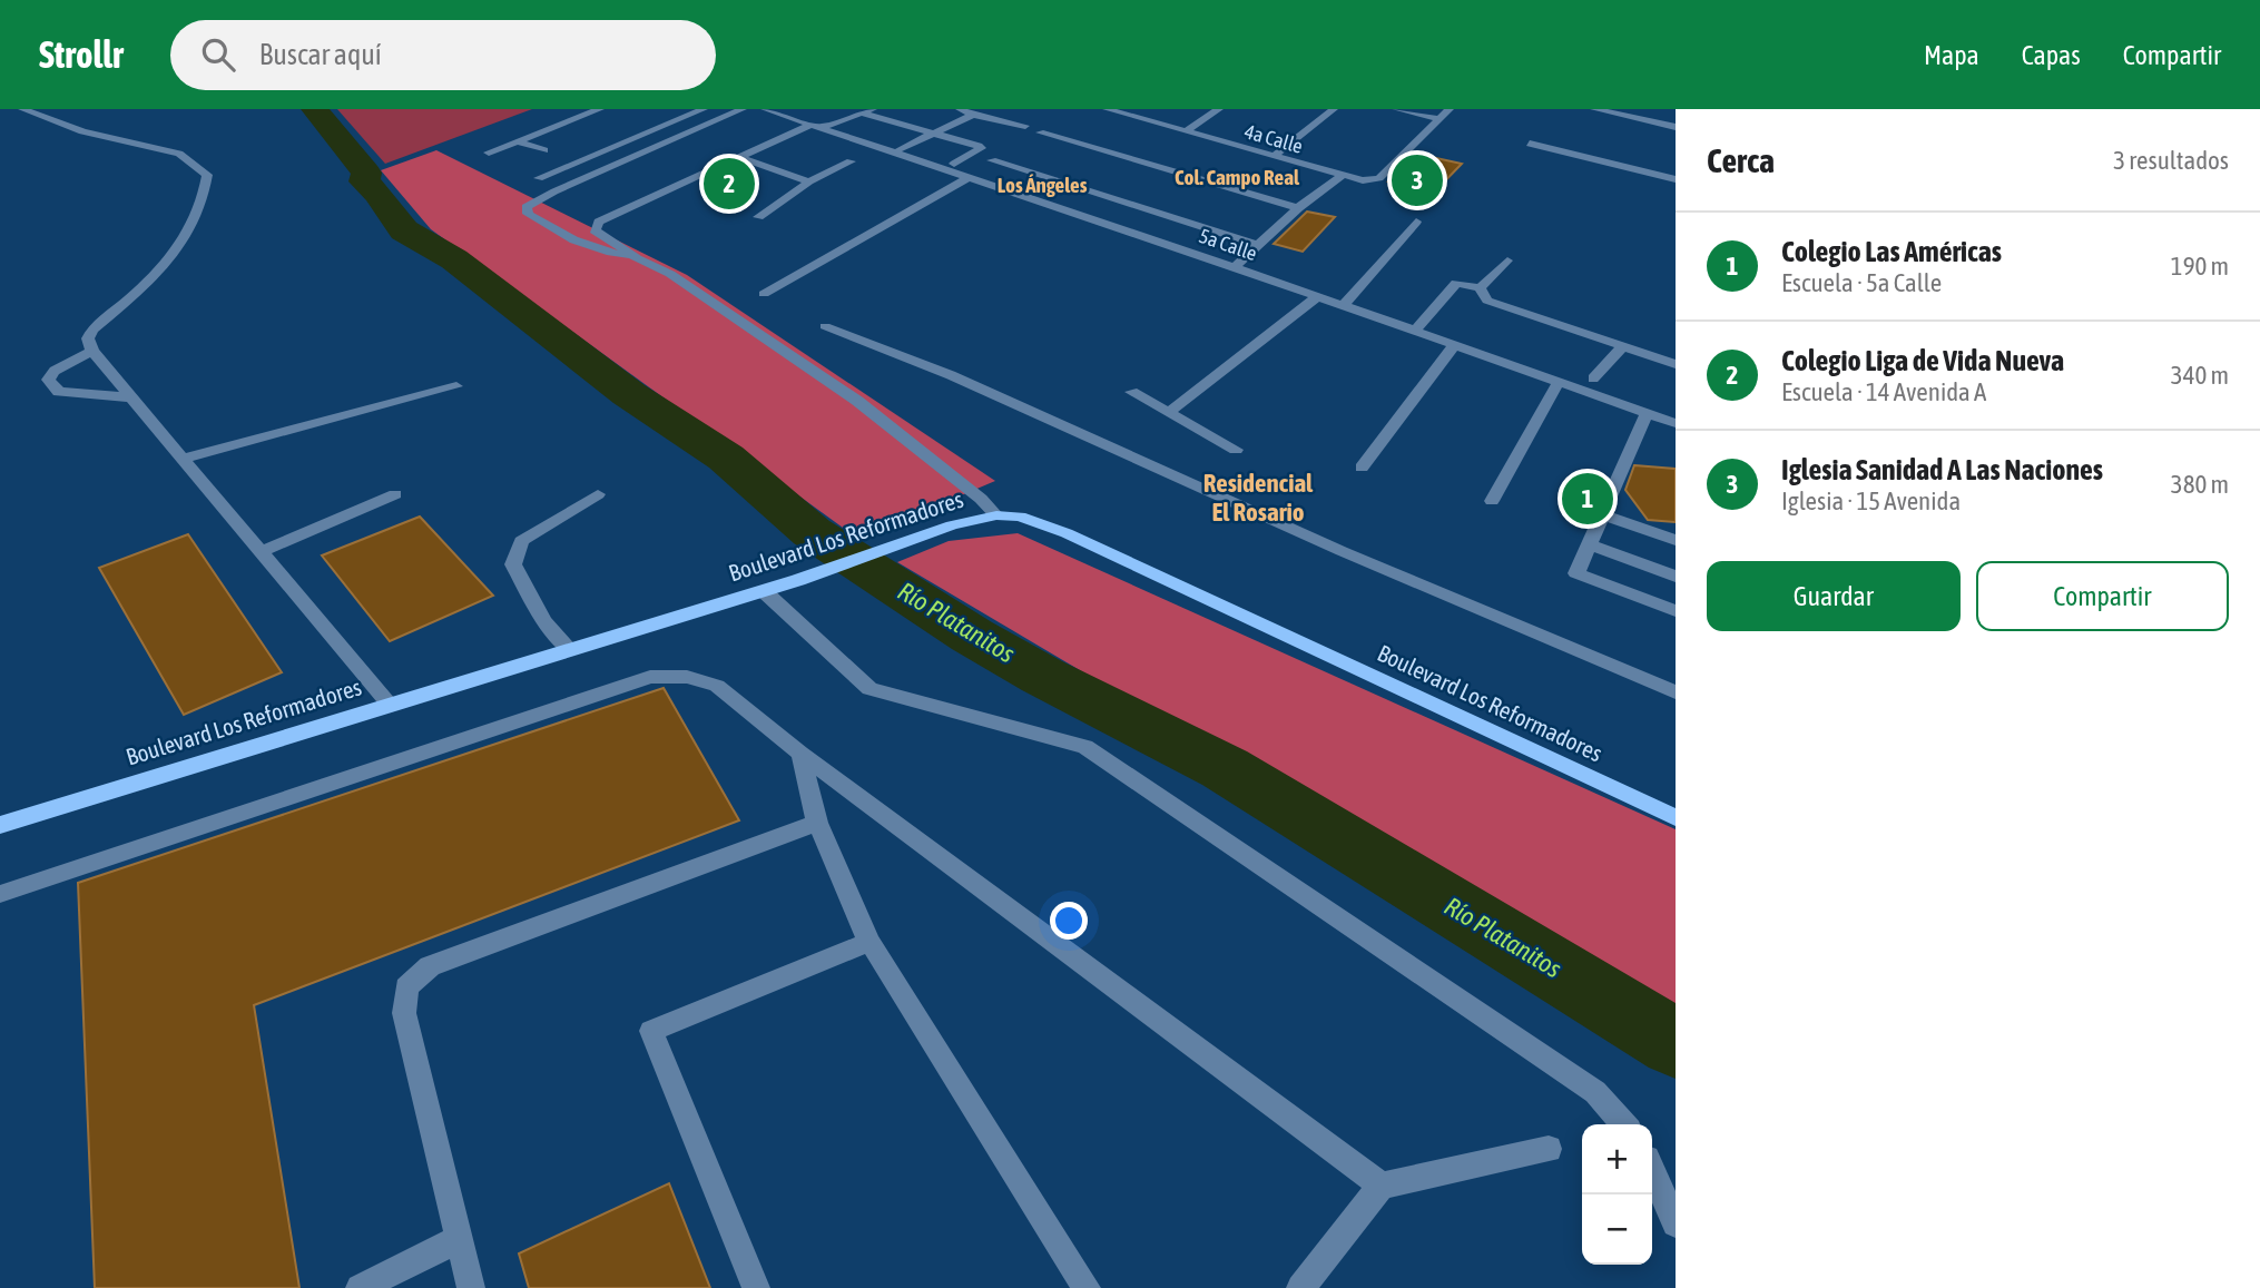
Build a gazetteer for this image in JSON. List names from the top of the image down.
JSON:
{
  "streets": {
    "main road": ["Boulevard Los Reformadores"],
    "street": ["4a Calle", "5a Calle"]
  },
  "districts": ["Col. Campo Real", "Los Ángeles", "Residencial El Rosario"],
  "water": ["Río Platanitos"],
  "page": {
    "header": "Strollr",
    "search": "Buscar aquí",
    "nav": ["Mapa", "Capas", "Compartir"],
    "heading": ["Cerca", "3 resultados"],
    "pins": ["3", "2", "1"],
    "list": [
      {
        "mark": "1",
        "name": "Colegio Las Américas",
        "note": "Escuela · 5a Calle",
        "value": "190 m"
      },
      {
        "mark": "2",
        "name": "Colegio Liga de Vida Nueva",
        "note": "Escuela · 14 Avenida A",
        "value": "340 m"
      },
      {
        "mark": "3",
        "name": "Iglesia Sanidad A Las Naciones",
        "note": "Iglesia · 15 Avenida",
        "value": "380 m"
      }
    ],
    "buttons": ["Guardar", "Compartir"],
    "map_buttons": ["+", "−"]
  }
}
